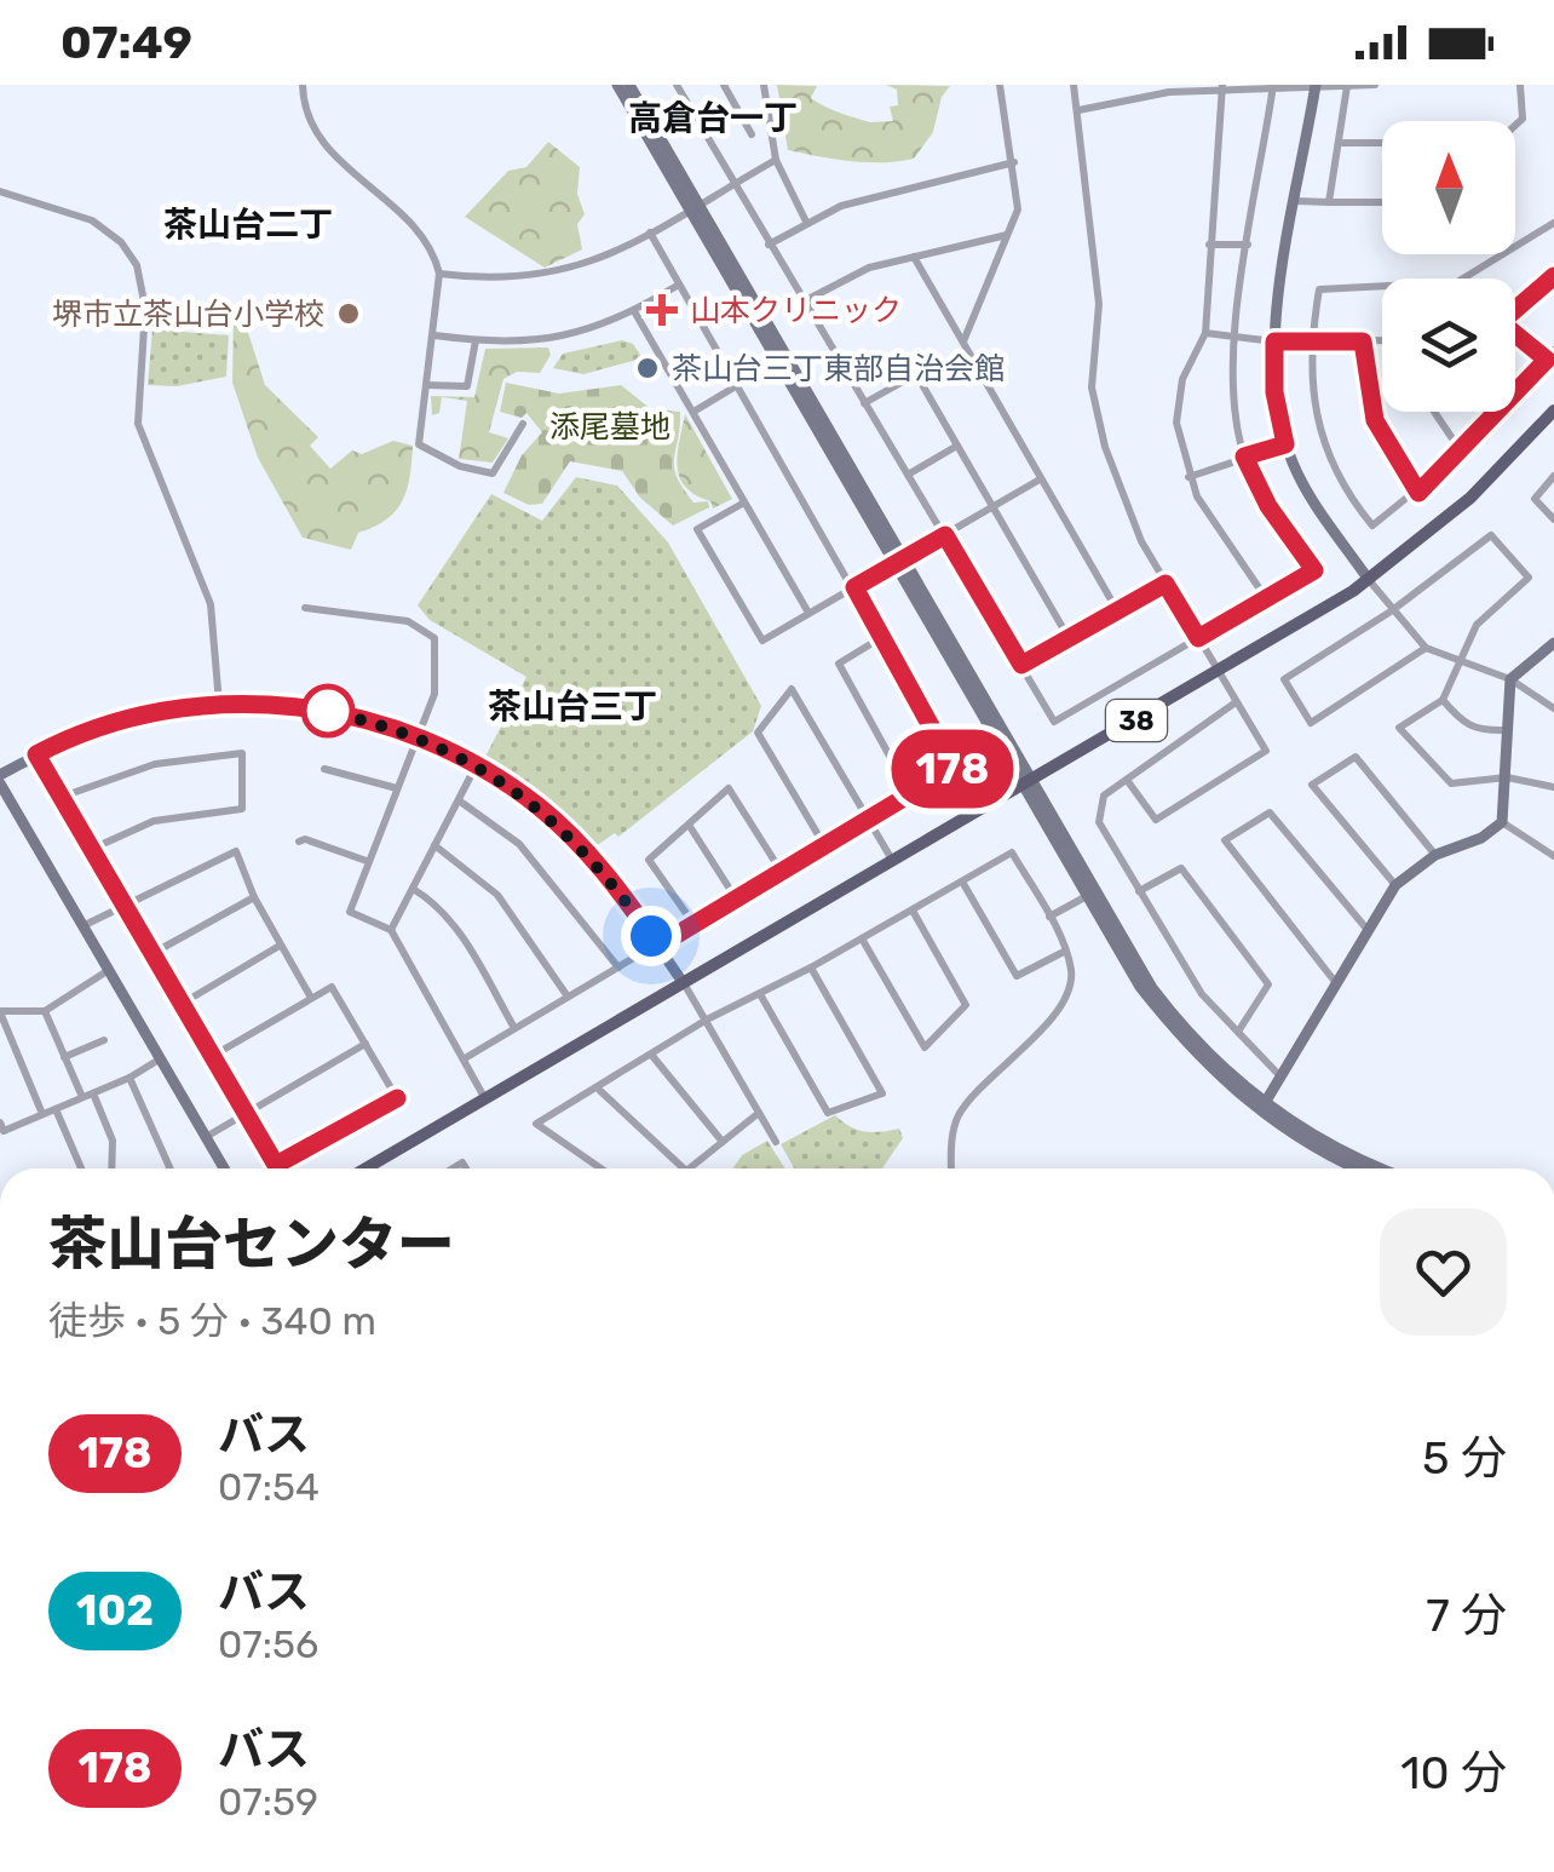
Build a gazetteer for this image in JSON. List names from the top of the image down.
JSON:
{
  "streets": {
    "main road": ["38"]
  },
  "districts": ["高倉台一丁", "茶山台二丁", "茶山台三丁"],
  "parks": ["添尾墓地"],
  "places": {
    "health": ["山本クリニック"],
    "other": ["堺市立茶山台小学校", "茶山台三丁東部自治会館"]
  },
  "lines": ["bus line 178"],
  "north": "top",
  "page": {
    "status": "07:49",
    "on_map": "178",
    "heading": ["茶山台センター", "徒歩 · 5 分 · 340 m"],
    "list": [
      {
        "mark": "178",
        "name": "バス",
        "note": "07:54",
        "value": "5 分"
      },
      {
        "mark": "102",
        "name": "バス",
        "note": "07:56",
        "value": "7 分"
      },
      {
        "mark": "178",
        "name": "バス",
        "note": "07:59",
        "value": "10 分"
      }
    ]
  }
}
